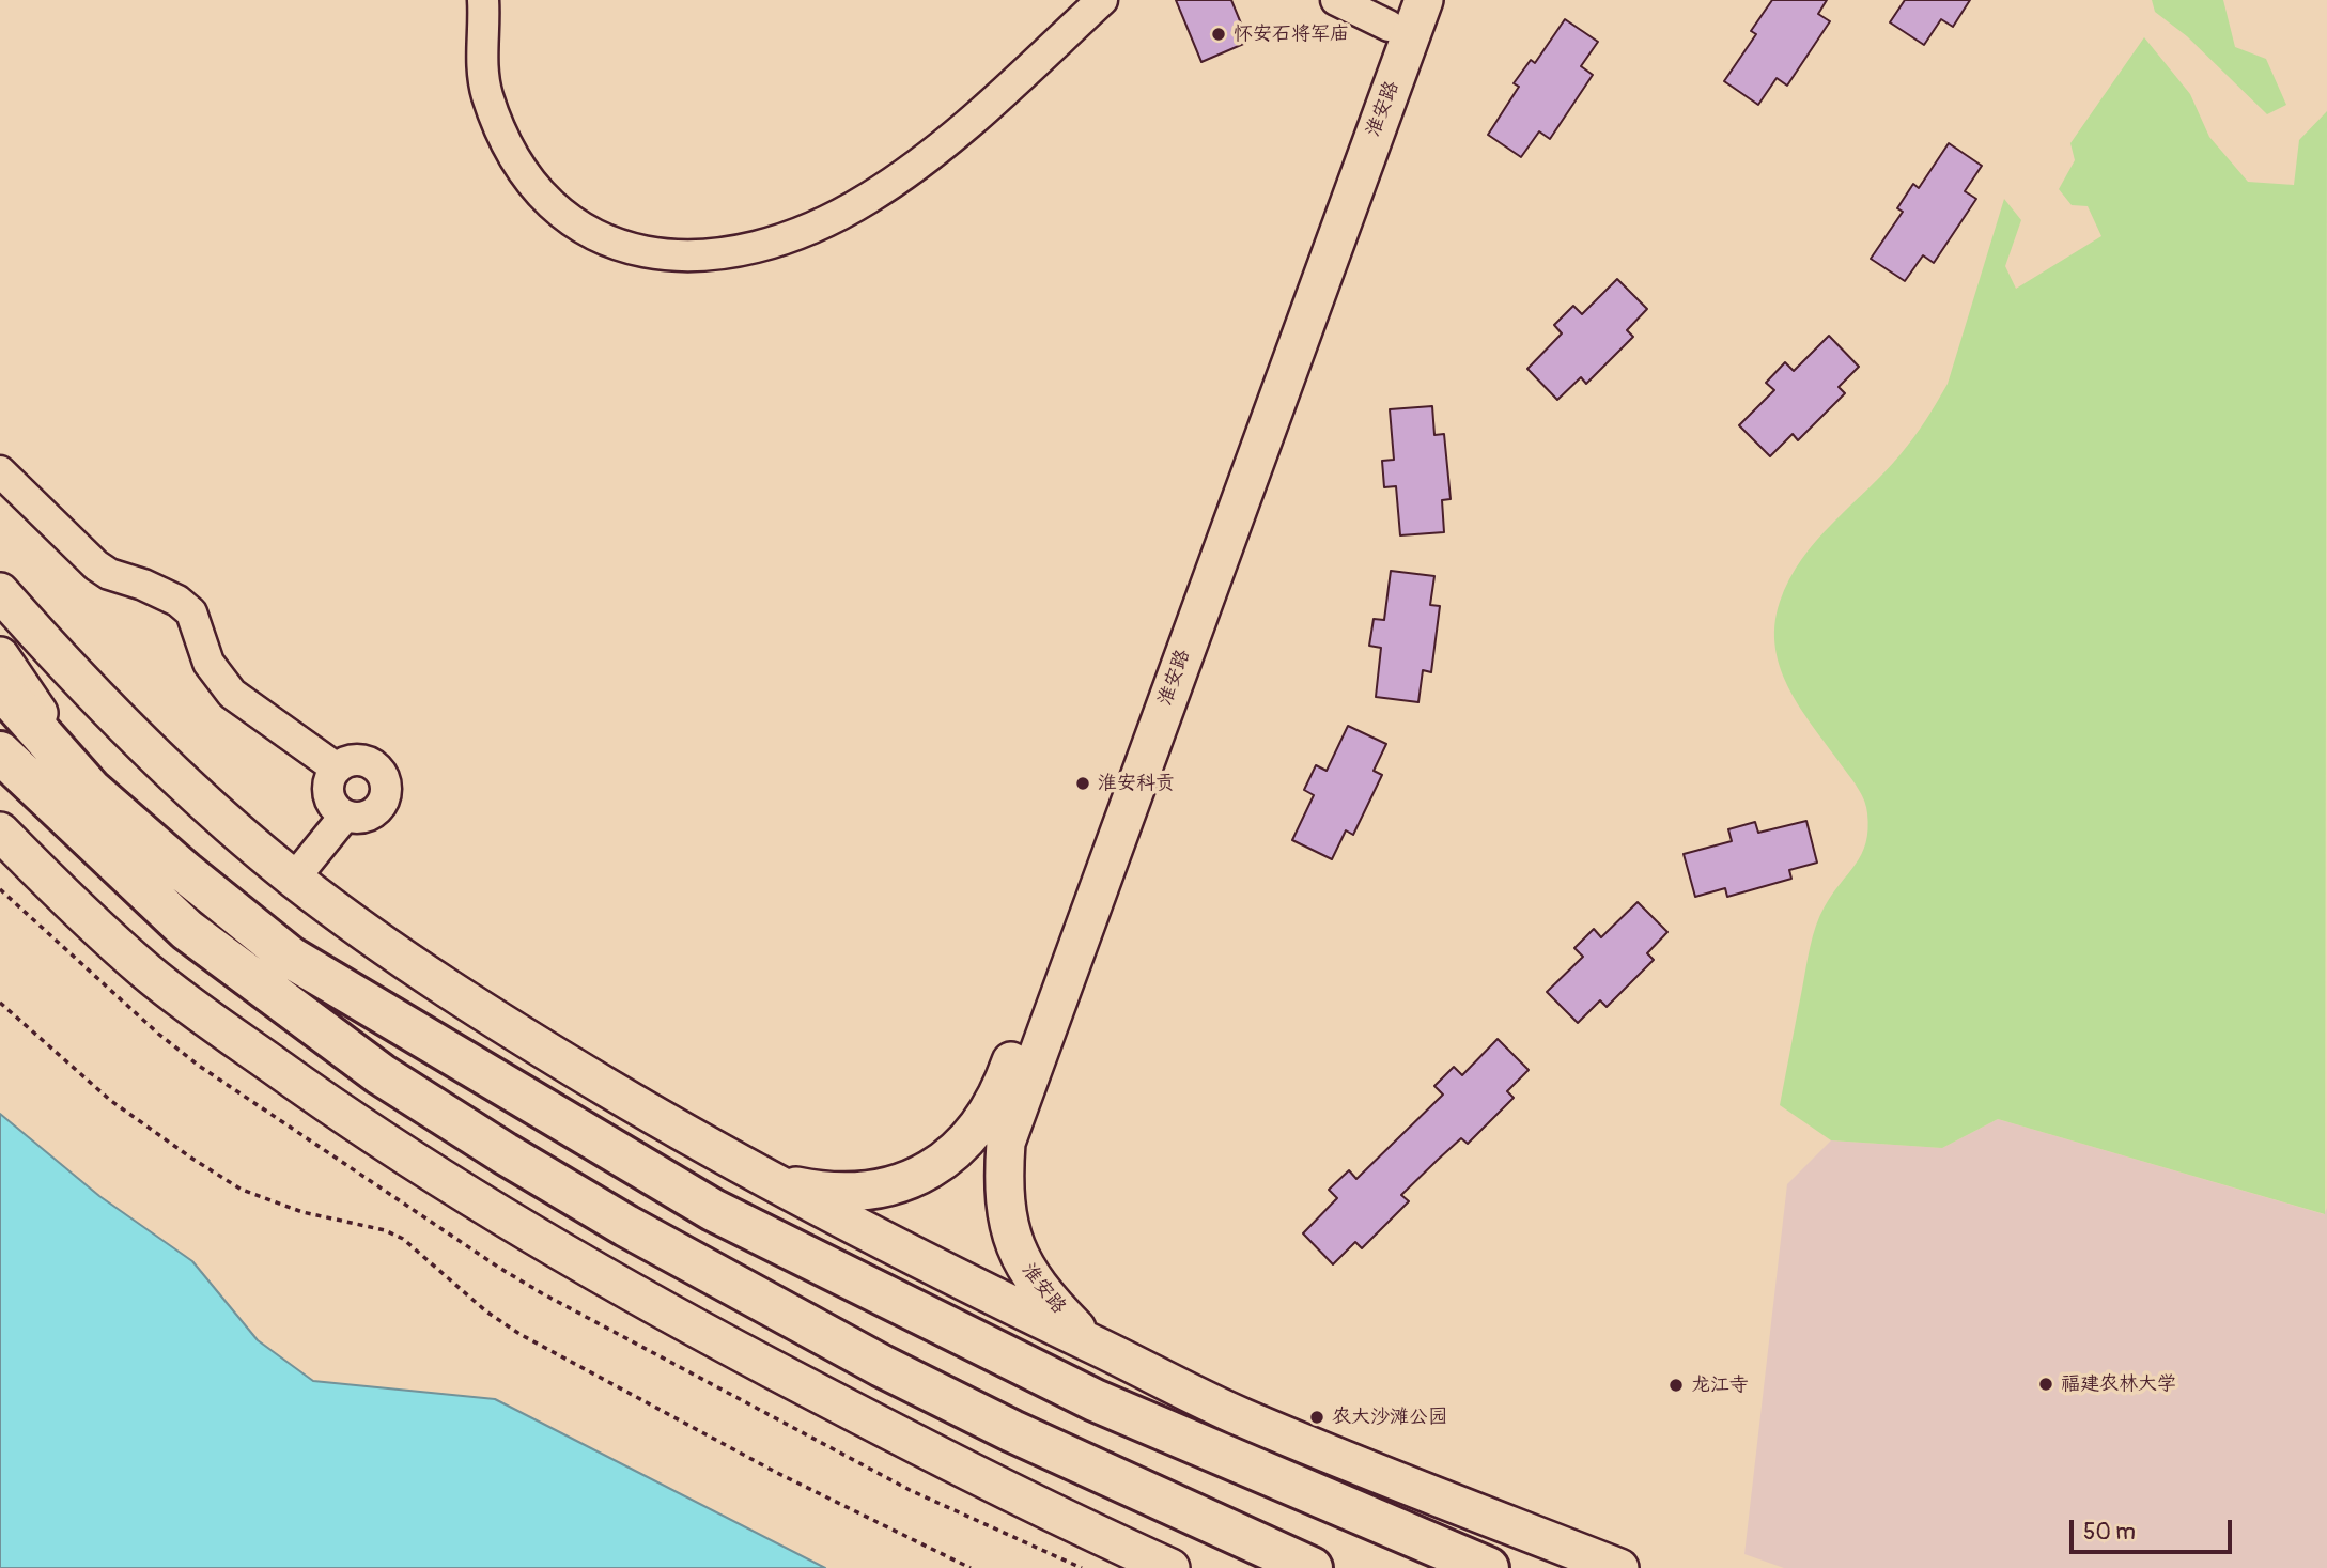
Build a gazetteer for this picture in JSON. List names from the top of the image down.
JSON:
{
  "streets": {
    "main road": ["淮安路"]
  },
  "places": [
    "怀安石将军庙",
    "淮安科贡",
    "福建农林大学",
    "龙江寺",
    "农大沙滩公园"
  ],
  "scale_bar": "50 m"
}
